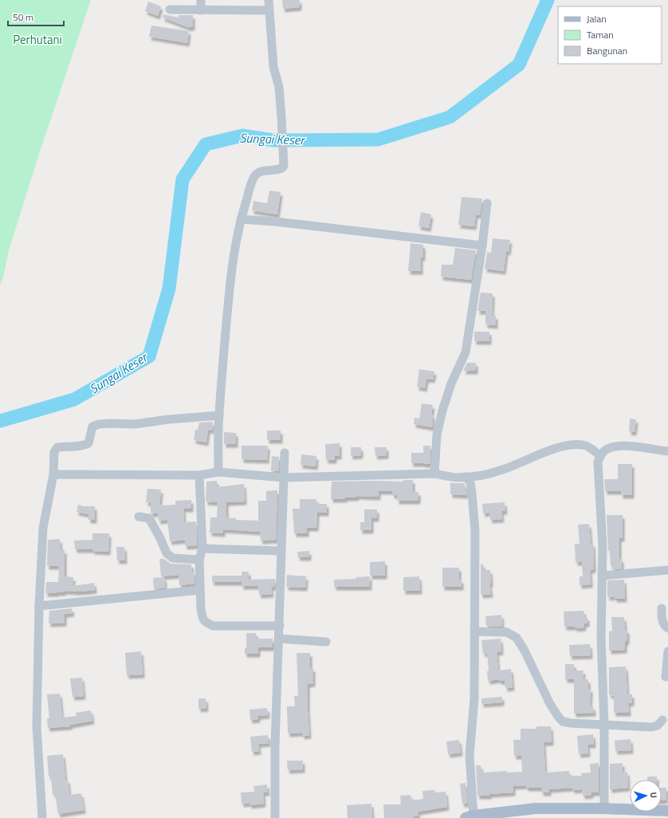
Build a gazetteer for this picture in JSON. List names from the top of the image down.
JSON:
{
  "water": ["Sungai Keser"],
  "parks": ["Perhutani"],
  "legend": ["Jalan", "Taman", "Bangunan"],
  "scale_bar": "50 m",
  "north": "right"
}
